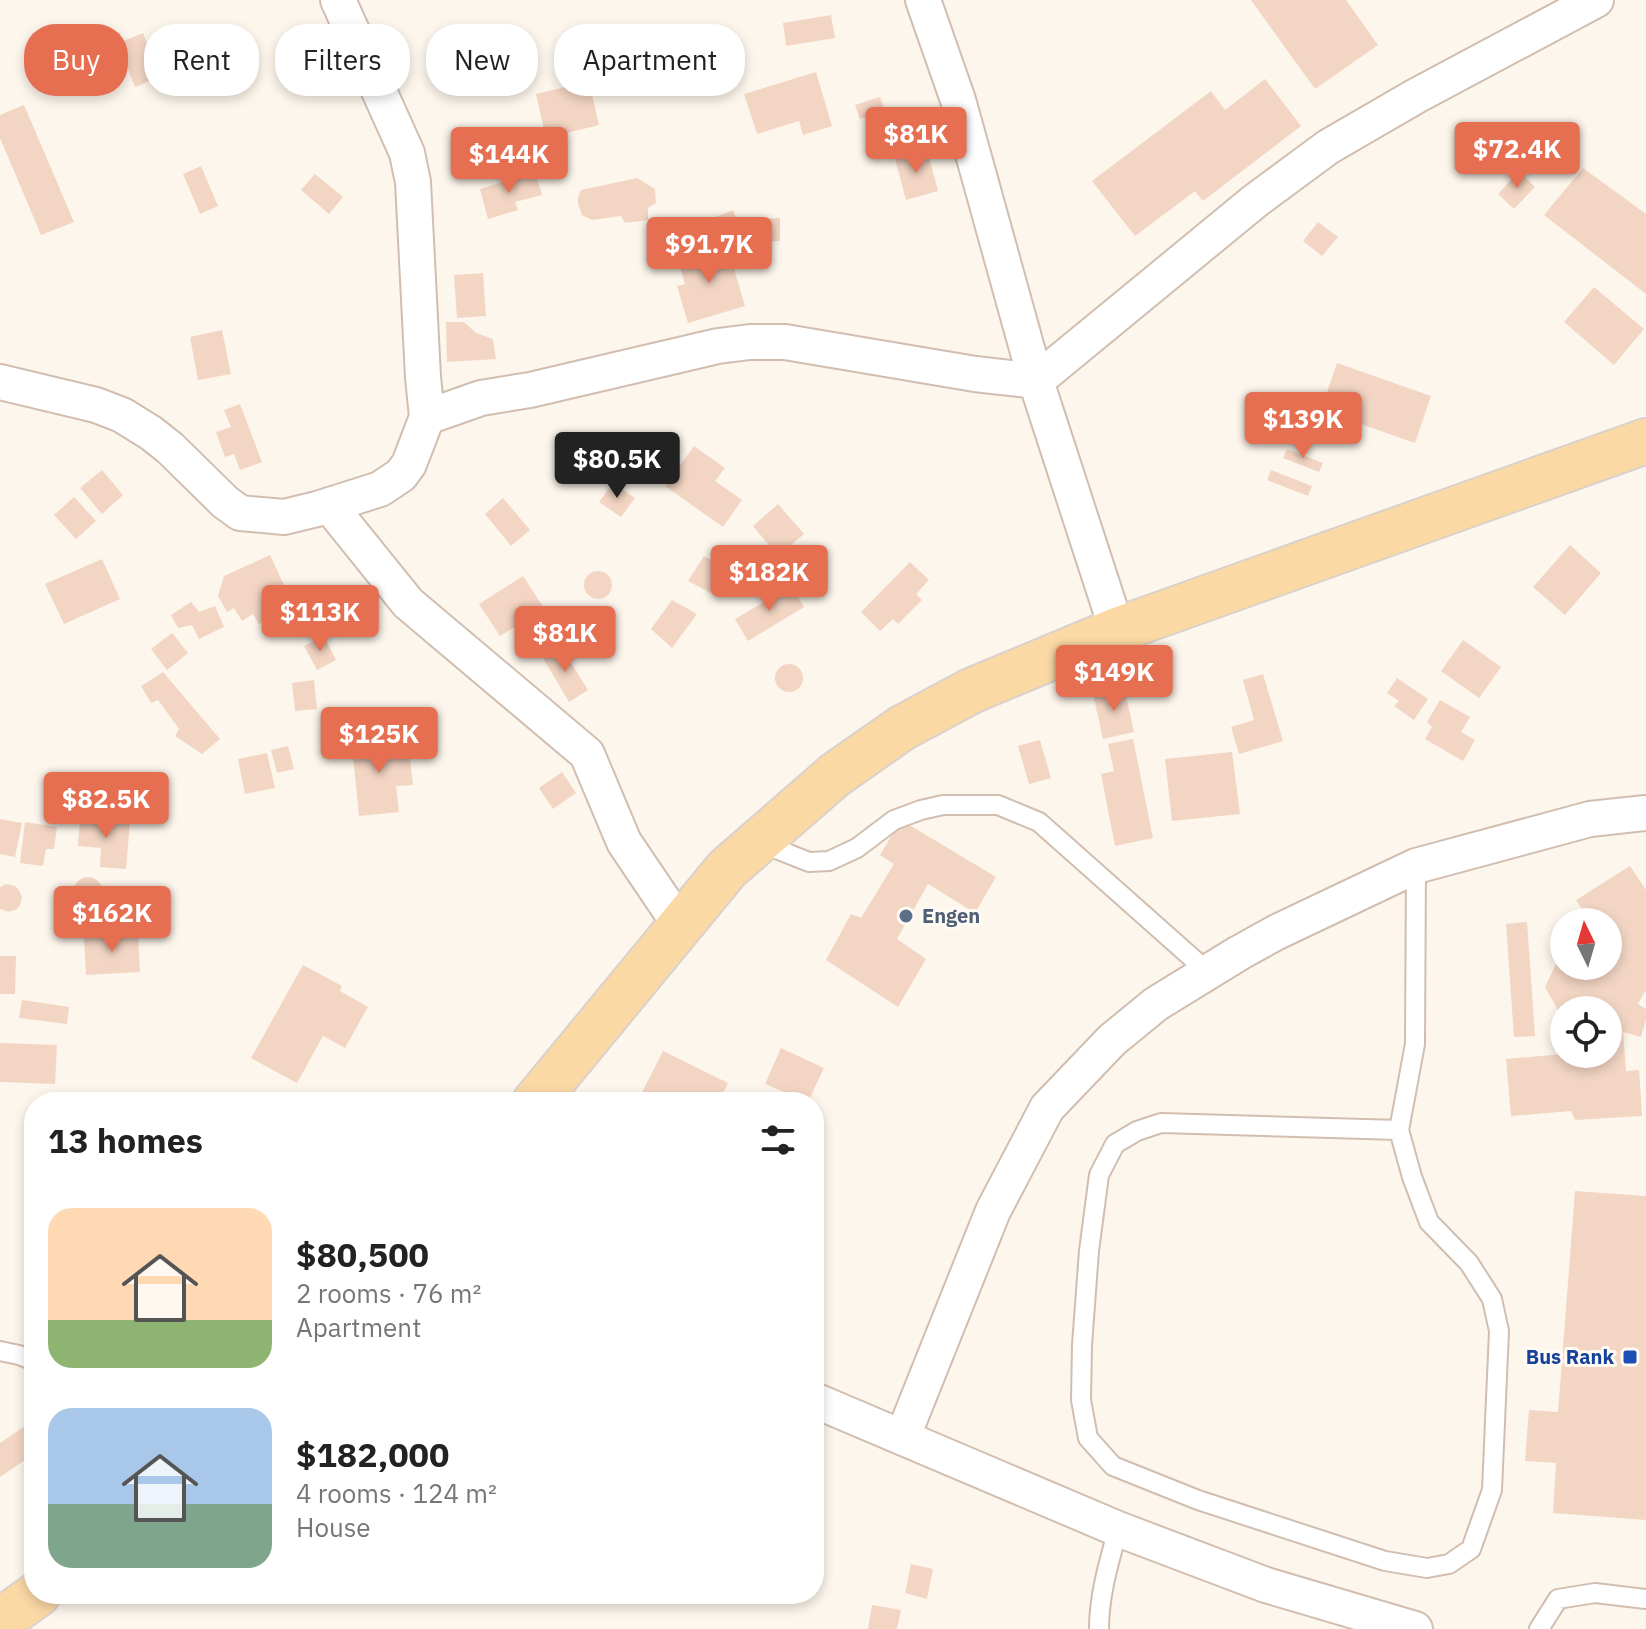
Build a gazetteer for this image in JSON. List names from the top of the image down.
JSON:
{
  "places": {
    "other": ["Engen"],
    "transit": ["Bus Rank"]
  },
  "north": "top",
  "page": {
    "chip": [
      "Buy",
      "Rent",
      "Filters",
      "New",
      "Apartment"
    ],
    "price": [
      "$81K",
      "$72.4K",
      "$144K",
      "$91.7K",
      "$139K",
      "$80.5K",
      "$182K",
      "$113K",
      "$81K",
      "$149K",
      "$125K",
      "$82.5K",
      "$162K"
    ],
    "heading": "13 homes",
    "list": [
      {
        "name": "$80,500",
        "note": "2 rooms · 76 m² · Apartment"
      },
      {
        "name": "$182,000",
        "note": "4 rooms · 124 m² · House"
      }
    ]
  }
}
